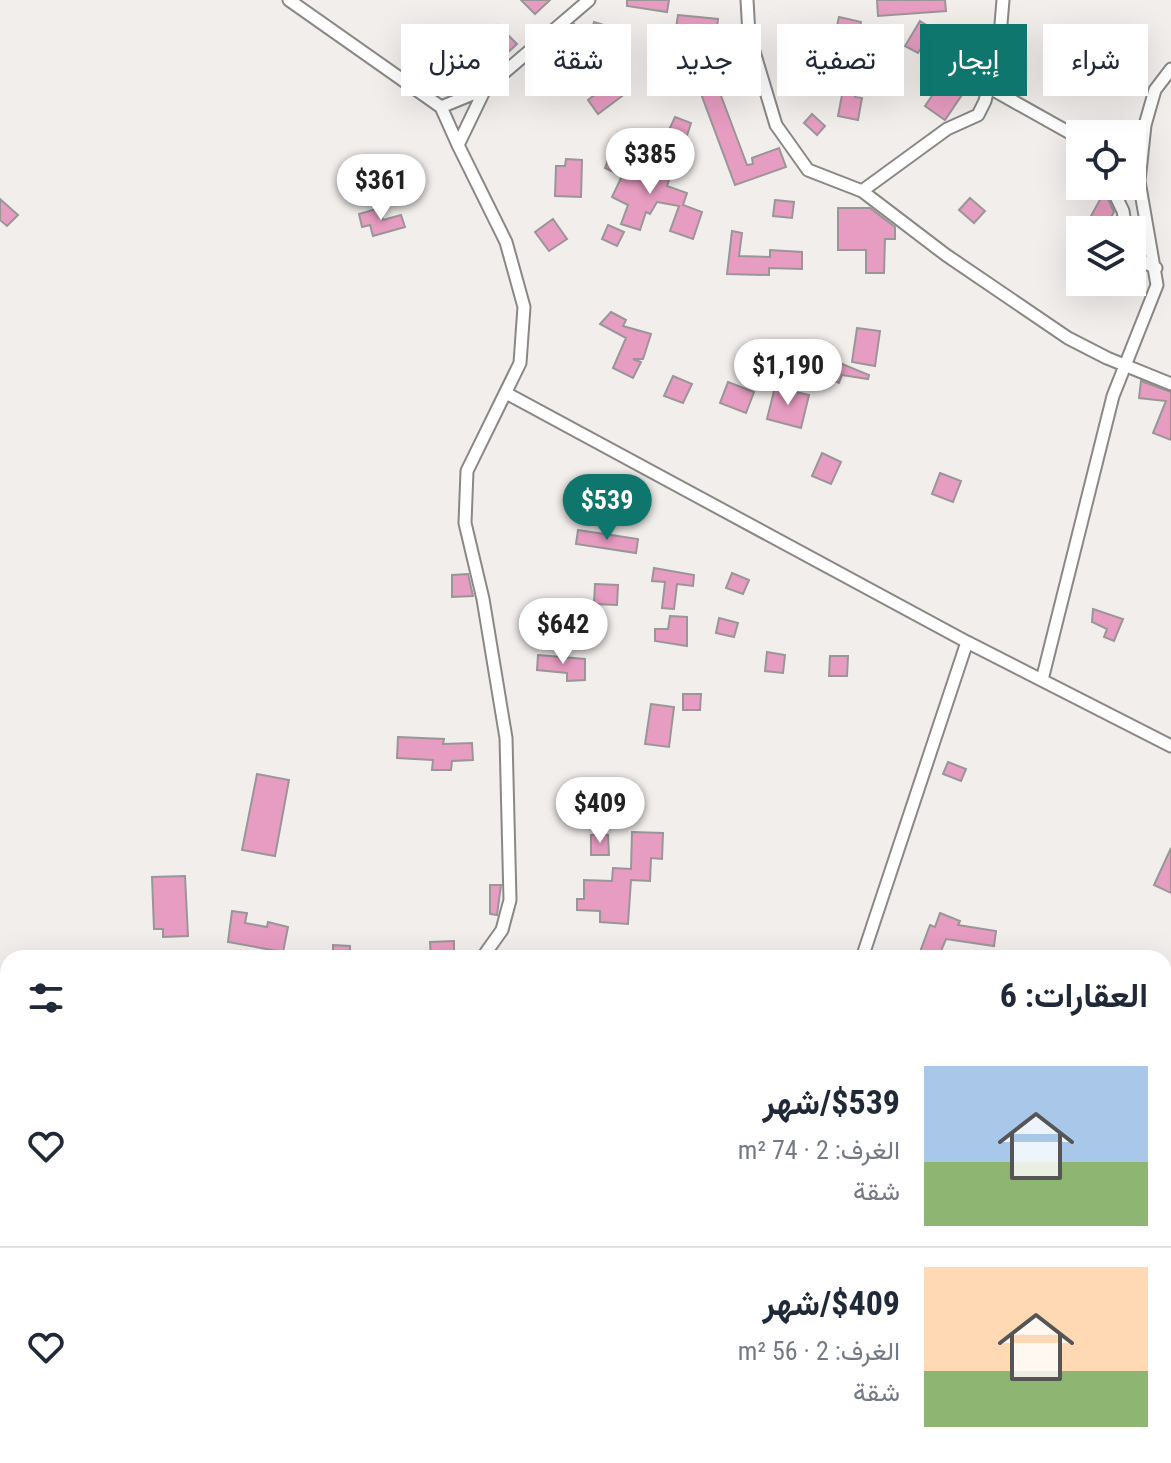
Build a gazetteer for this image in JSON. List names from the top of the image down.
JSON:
{
  "page": {
    "chip": [
      "شراء",
      "إيجار",
      "تصفية",
      "جديد",
      "شقة",
      "منزل"
    ],
    "price": [
      "$385",
      "$361",
      "$1,190",
      "$539",
      "$642",
      "$409"
    ],
    "heading": "العقارات: 6",
    "list": [
      {
        "name": "$539/شهر",
        "note": "الغرف: 2 · 74 m² · شقة"
      },
      {
        "name": "$409/شهر",
        "note": "الغرف: 2 · 56 m² · شقة"
      }
    ]
  }
}
